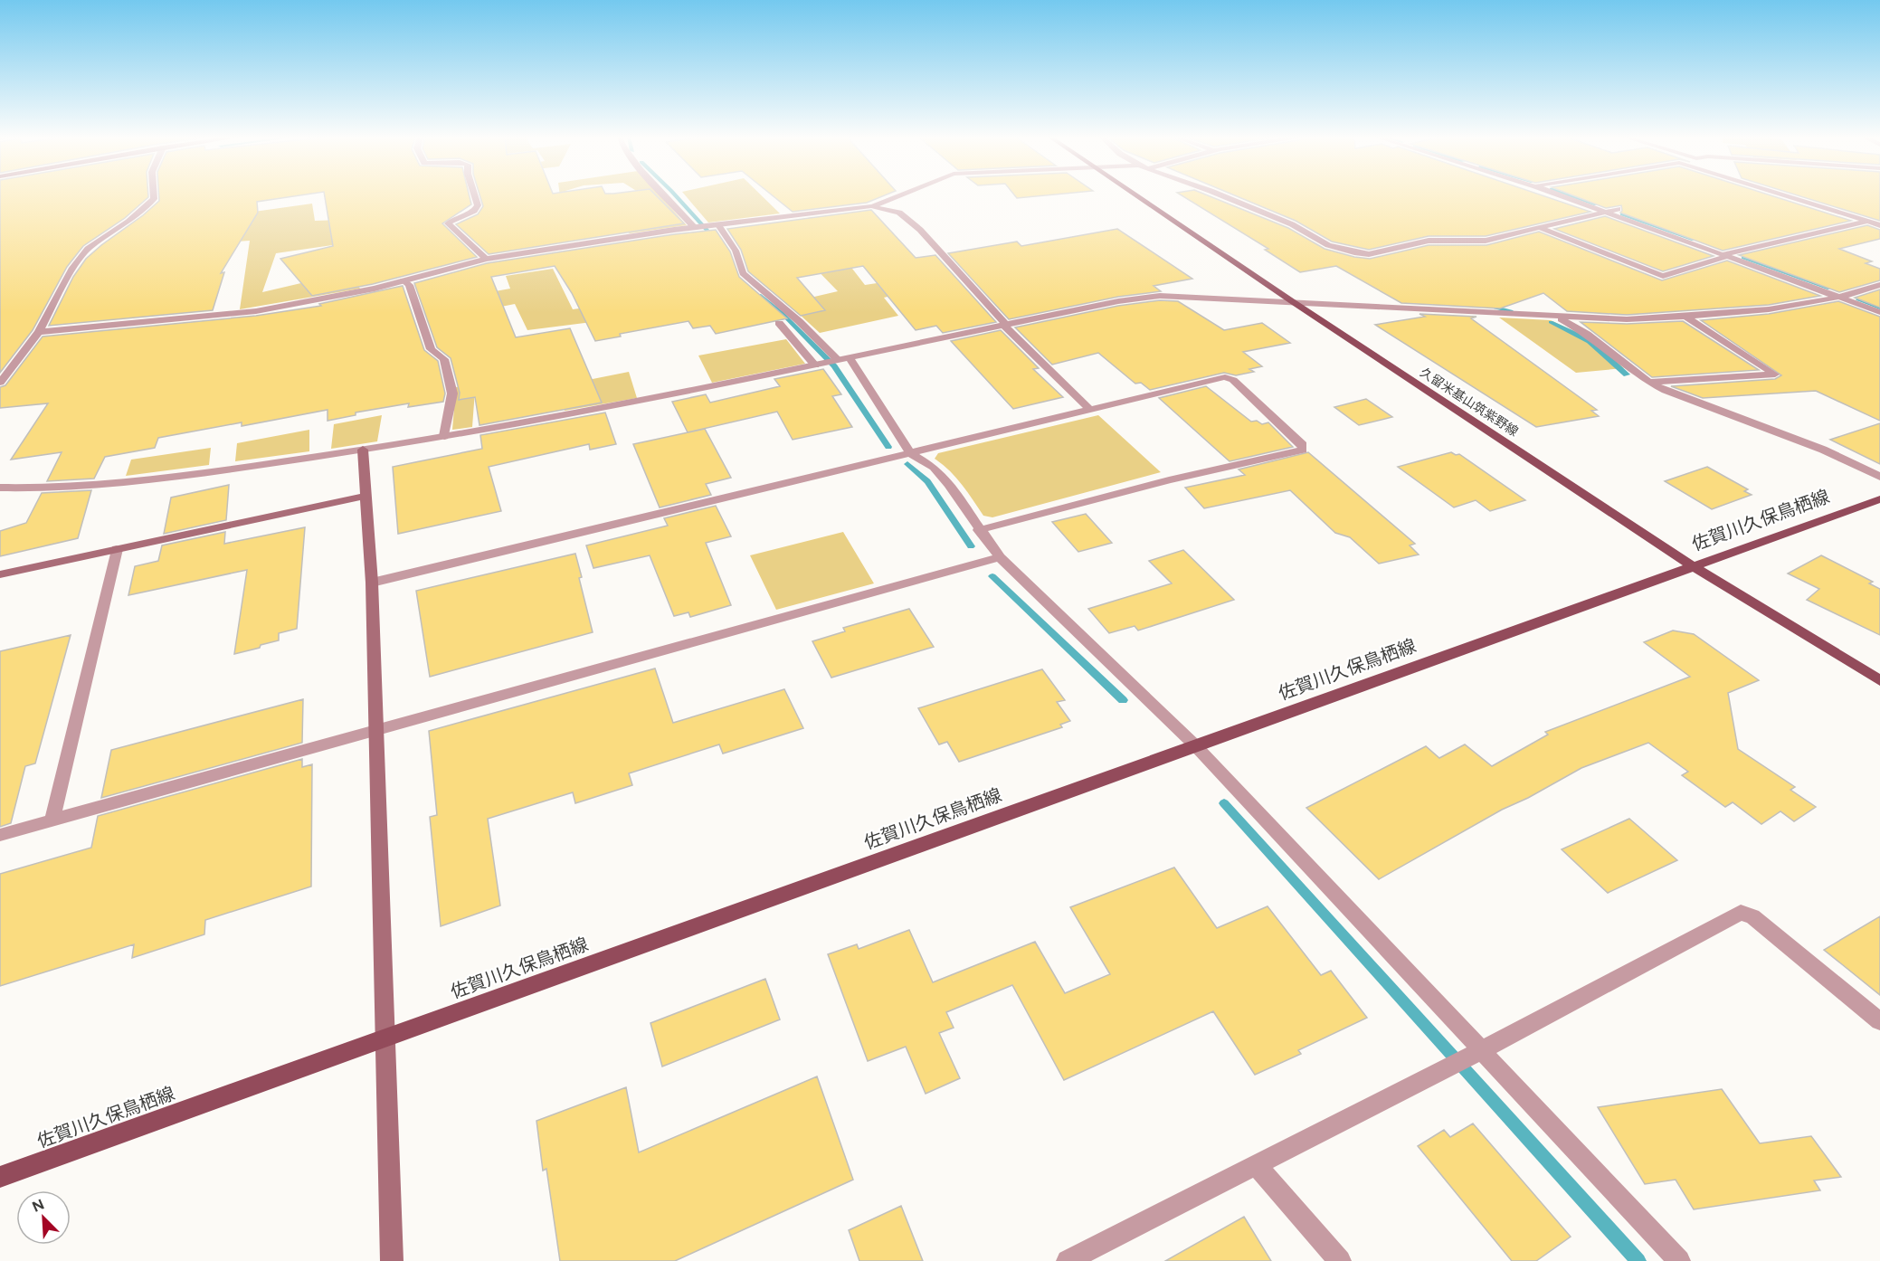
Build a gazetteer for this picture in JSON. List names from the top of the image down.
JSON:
{
  "streets": {
    "main road": ["久留米基山筑紫野線", "佐賀川久保鳥栖線"]
  },
  "crossings": [
    ["久留米基山筑紫野線", "佐賀川久保鳥栖線"]
  ],
  "north": "top left"
}
